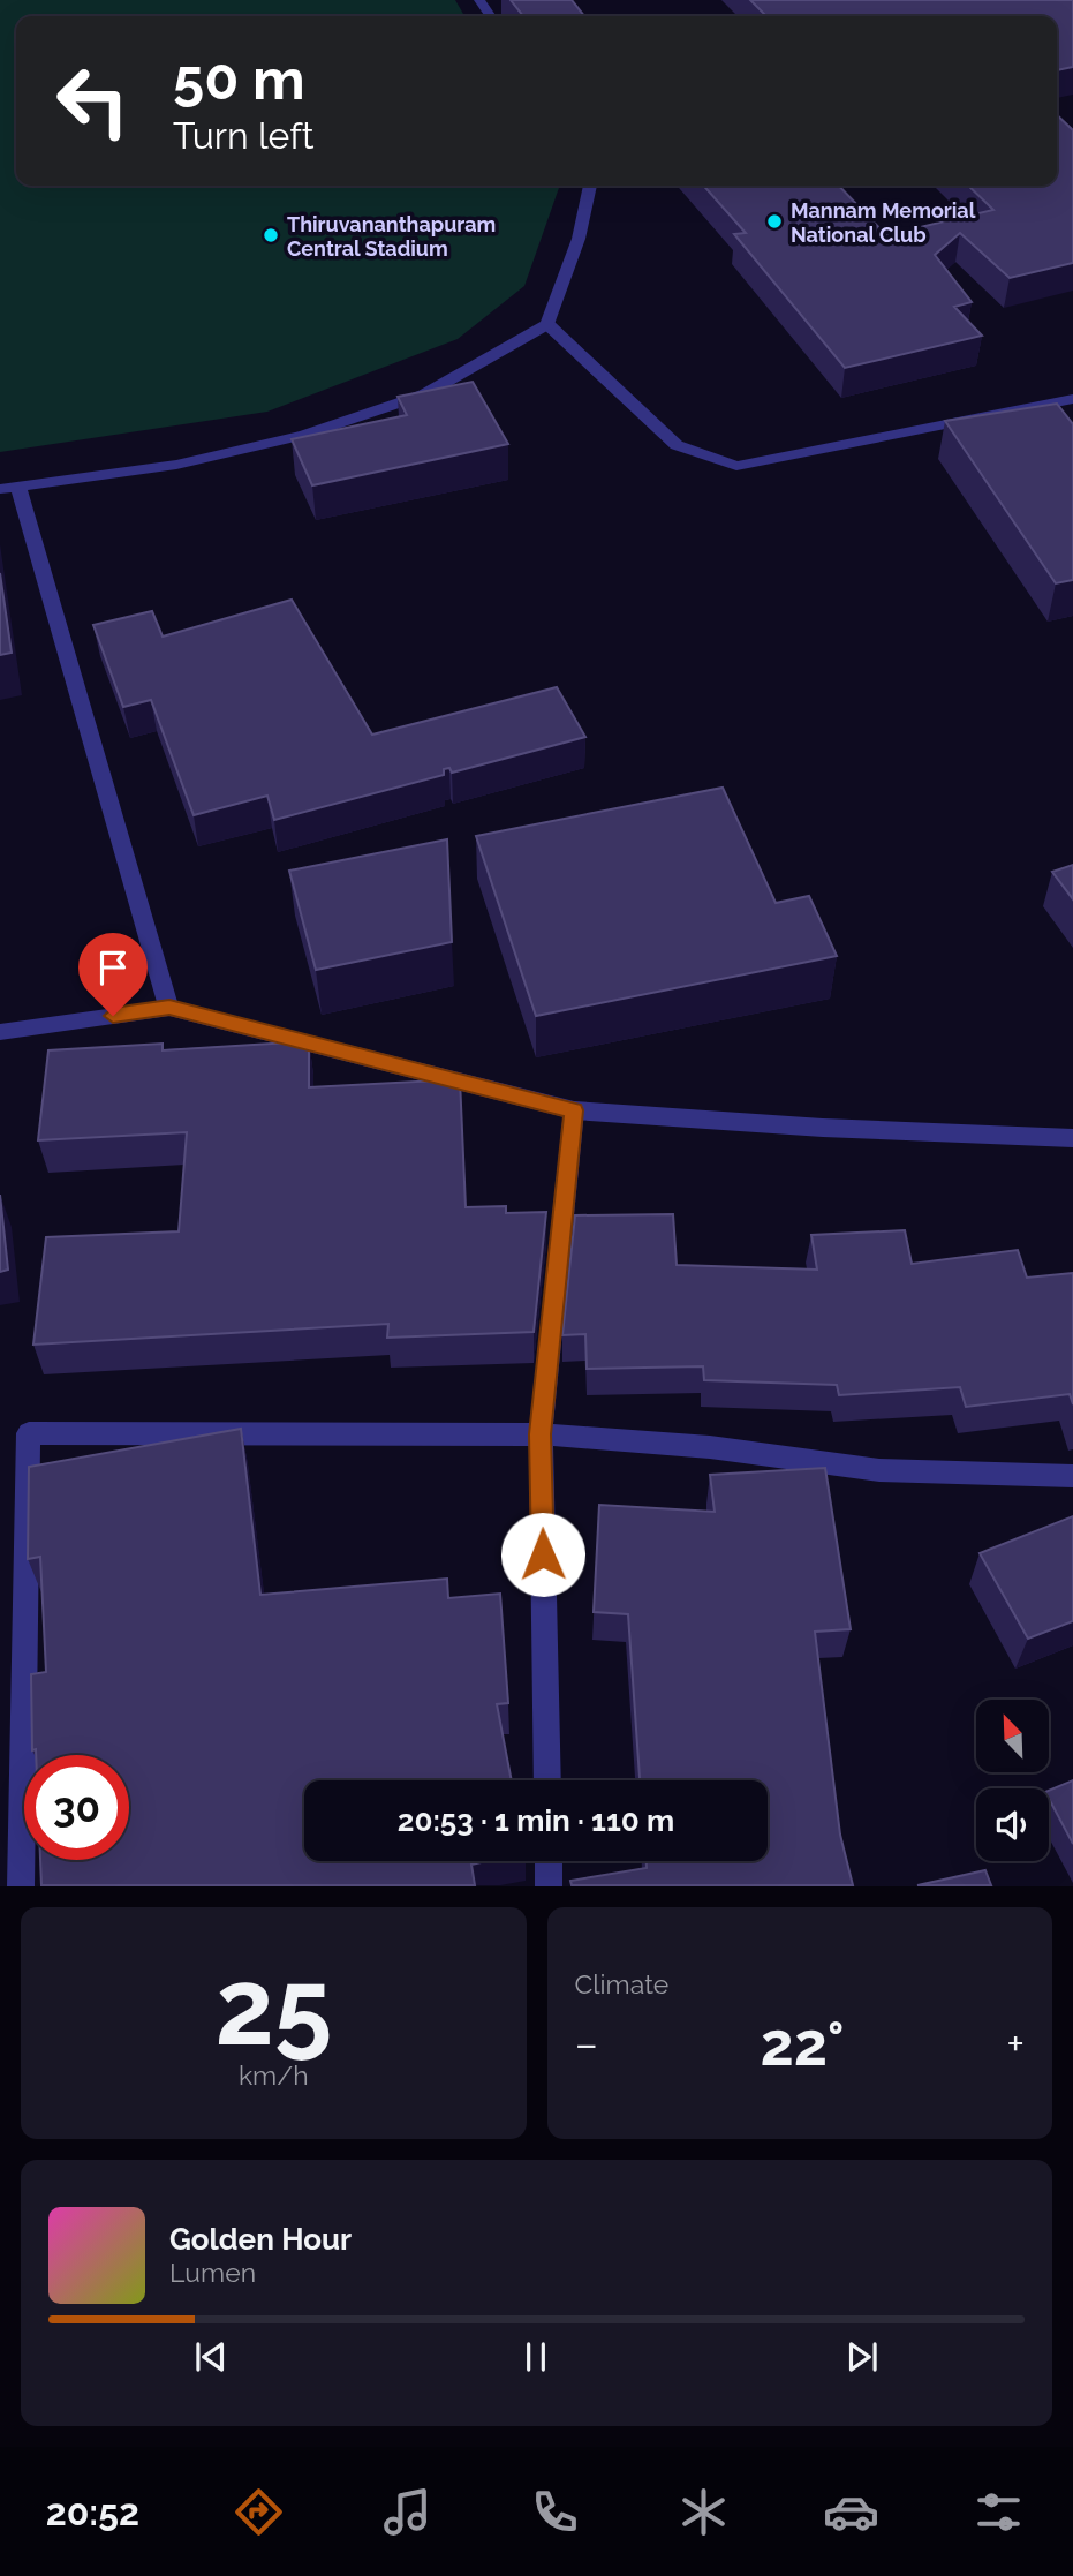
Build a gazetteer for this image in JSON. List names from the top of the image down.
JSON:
{
  "places": ["Mannam Memorial National Club", "Thiruvananthapuram Central Stadium"],
  "north": "top left",
  "page": {
    "turn": ["50 m", "Turn left"],
    "limit": "30",
    "trip": "20:53 · 1 min · 110 m",
    "tile": [
      ["25", "km/h"],
      "Climate"
    ],
    "heat": ["−", "22°", "+"],
    "song": ["Golden Hour", "Lumen"],
    "tabs": "20:52"
  }
}
